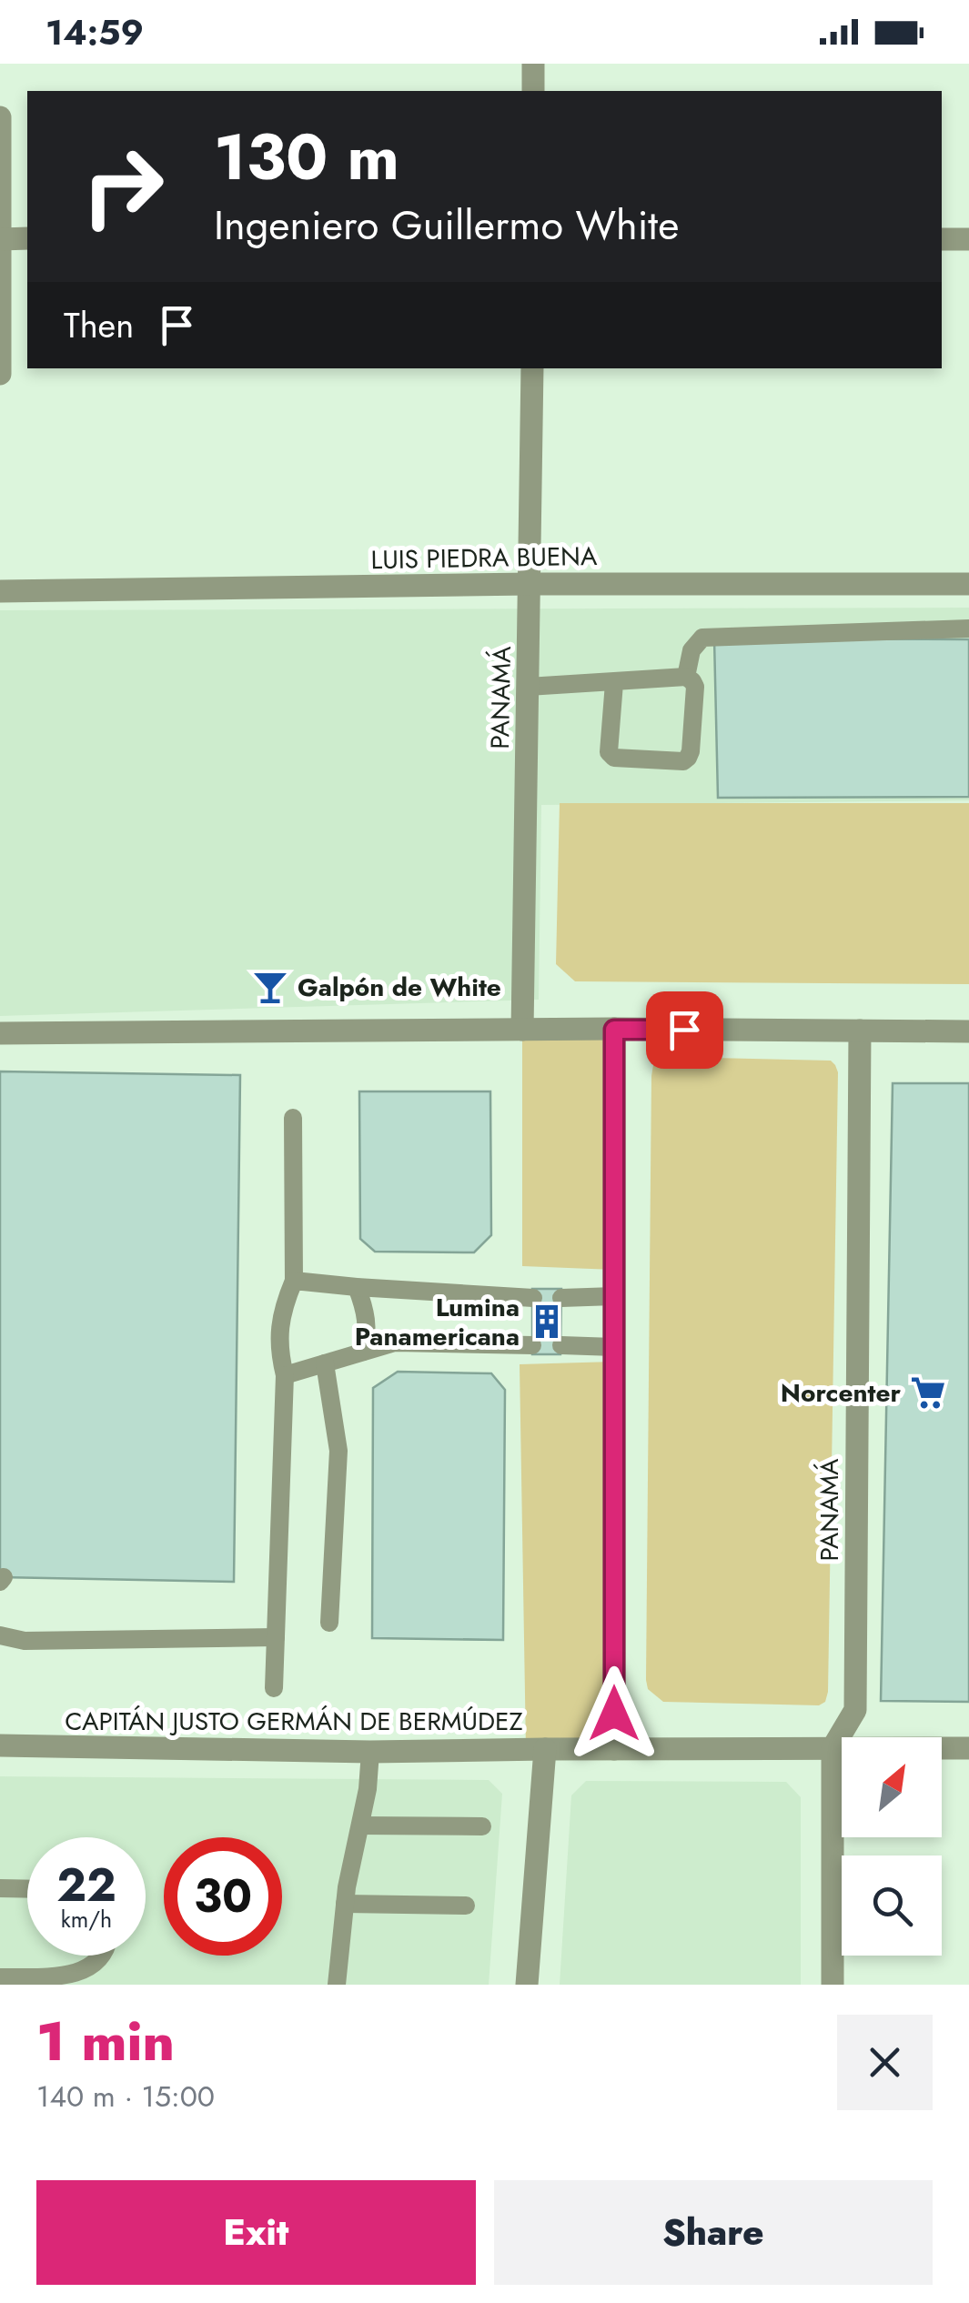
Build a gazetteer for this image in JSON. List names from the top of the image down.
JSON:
{
  "streets": {
    "street": ["LUIS PIEDRA BUENA", "PANAMÁ", "CAPITÁN JUSTO GERMÁN DE BERMÚDEZ"]
  },
  "crossings": [
    ["LUIS PIEDRA BUENA", "PANAMÁ"],
    ["PANAMÁ", "CAPITÁN JUSTO GERMÁN DE BERMÚDEZ"]
  ],
  "places": {
    "bar": ["Galpón de White"],
    "building": ["Lumina Panamericana"],
    "supermarket": ["Norcenter"]
  },
  "north": "top right",
  "page": {
    "status": "14:59",
    "turn": ["130 m", "Ingeniero Guillermo White"],
    "then": "Then",
    "speed": "22 km/h",
    "limit": "30",
    "heading": ["1 min", "140 m · 15:00"],
    "buttons": ["Exit", "Share"]
  }
}
